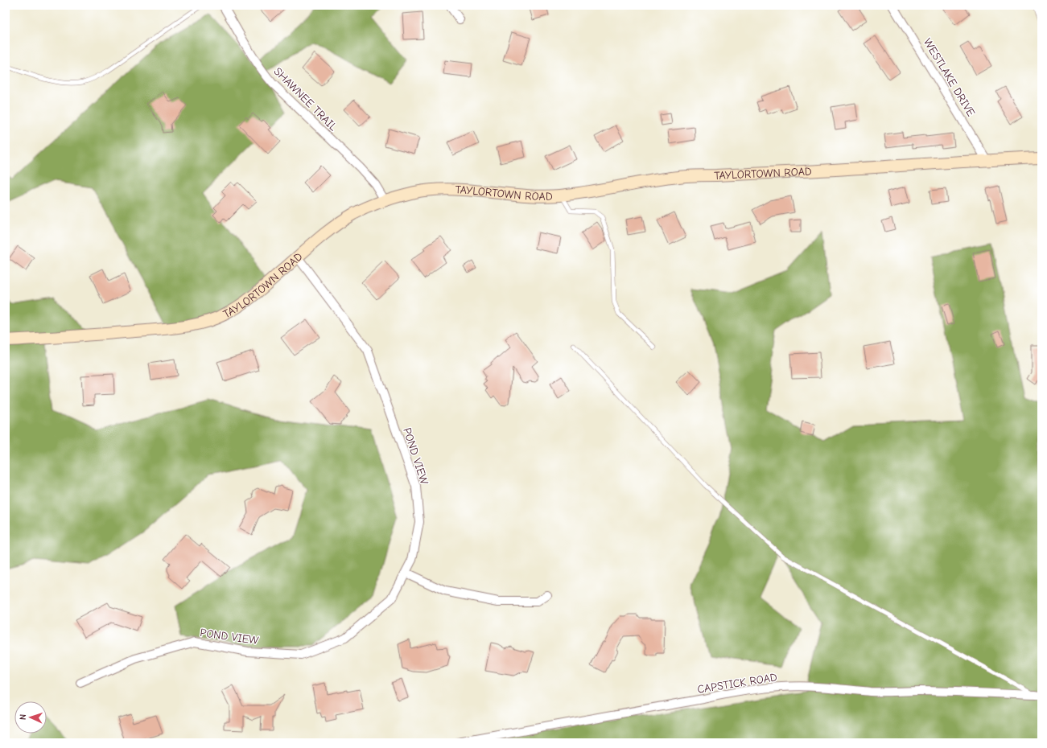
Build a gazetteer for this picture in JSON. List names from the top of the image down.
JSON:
{
  "streets": {
    "street": [
      "WESTLAKE DRIVE",
      "SHAWNEE TRAIL",
      "TAYLORTOWN ROAD",
      "POND VIEW",
      "CAPSTICK ROAD"
    ]
  },
  "crossings": [
    ["WESTLAKE DRIVE", "TAYLORTOWN ROAD"],
    ["SHAWNEE TRAIL", "TAYLORTOWN ROAD"],
    ["TAYLORTOWN ROAD", "POND VIEW"]
  ],
  "north": "left"
}
